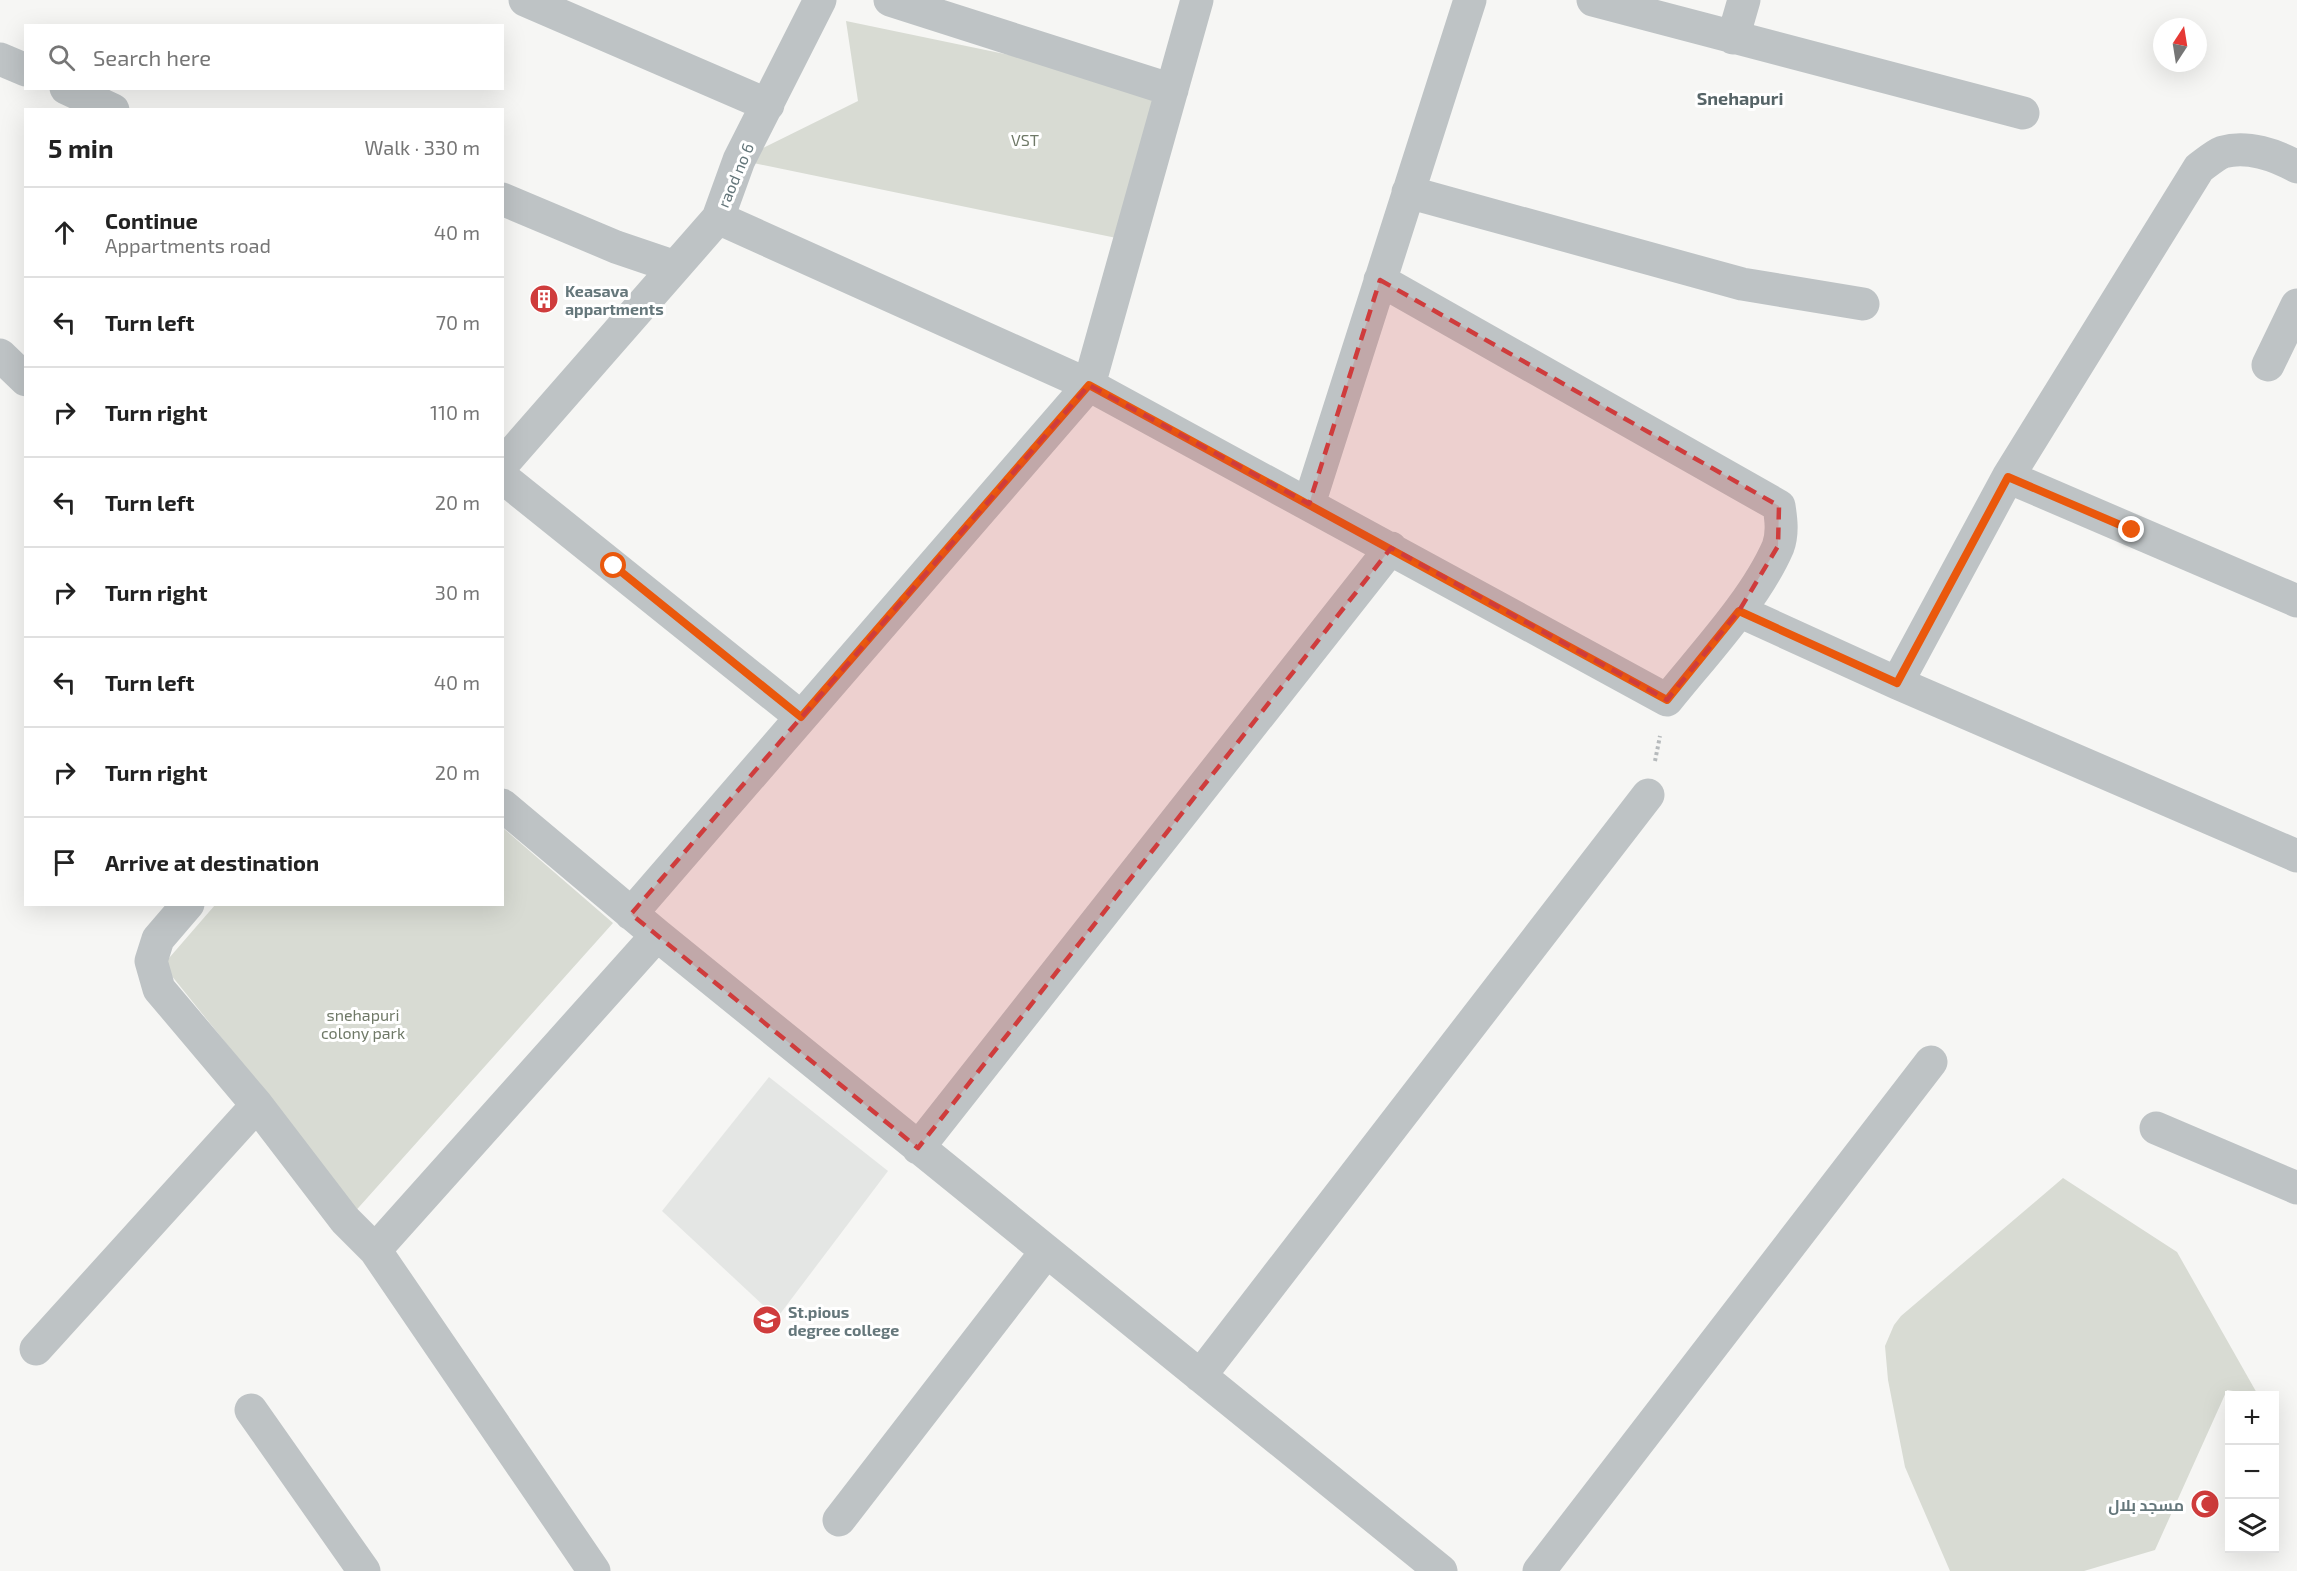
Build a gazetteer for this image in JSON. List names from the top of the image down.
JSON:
{
  "streets": {
    "street": ["raod no 6"]
  },
  "districts": ["Snehapuri"],
  "parks": ["VST", "snehapuri colony park"],
  "places": {
    "building": ["Keasava appartments"],
    "school or university": ["St.pious degree college"],
    "mosque": ["مسجد بلال"]
  },
  "north": "top",
  "page": {
    "search": "Search here",
    "heading": ["5 min", "Walk · 330 m"],
    "list": [
      ["Continue", "Appartments road", "40 m"],
      ["Turn left", "70 m"],
      ["Turn right", "110 m"],
      ["Turn left", "20 m"],
      ["Turn right", "30 m"],
      ["Turn left", "40 m"],
      ["Turn right", "20 m"],
      "Arrive at destination"
    ],
    "map_buttons": ["+", "−"]
  }
}
